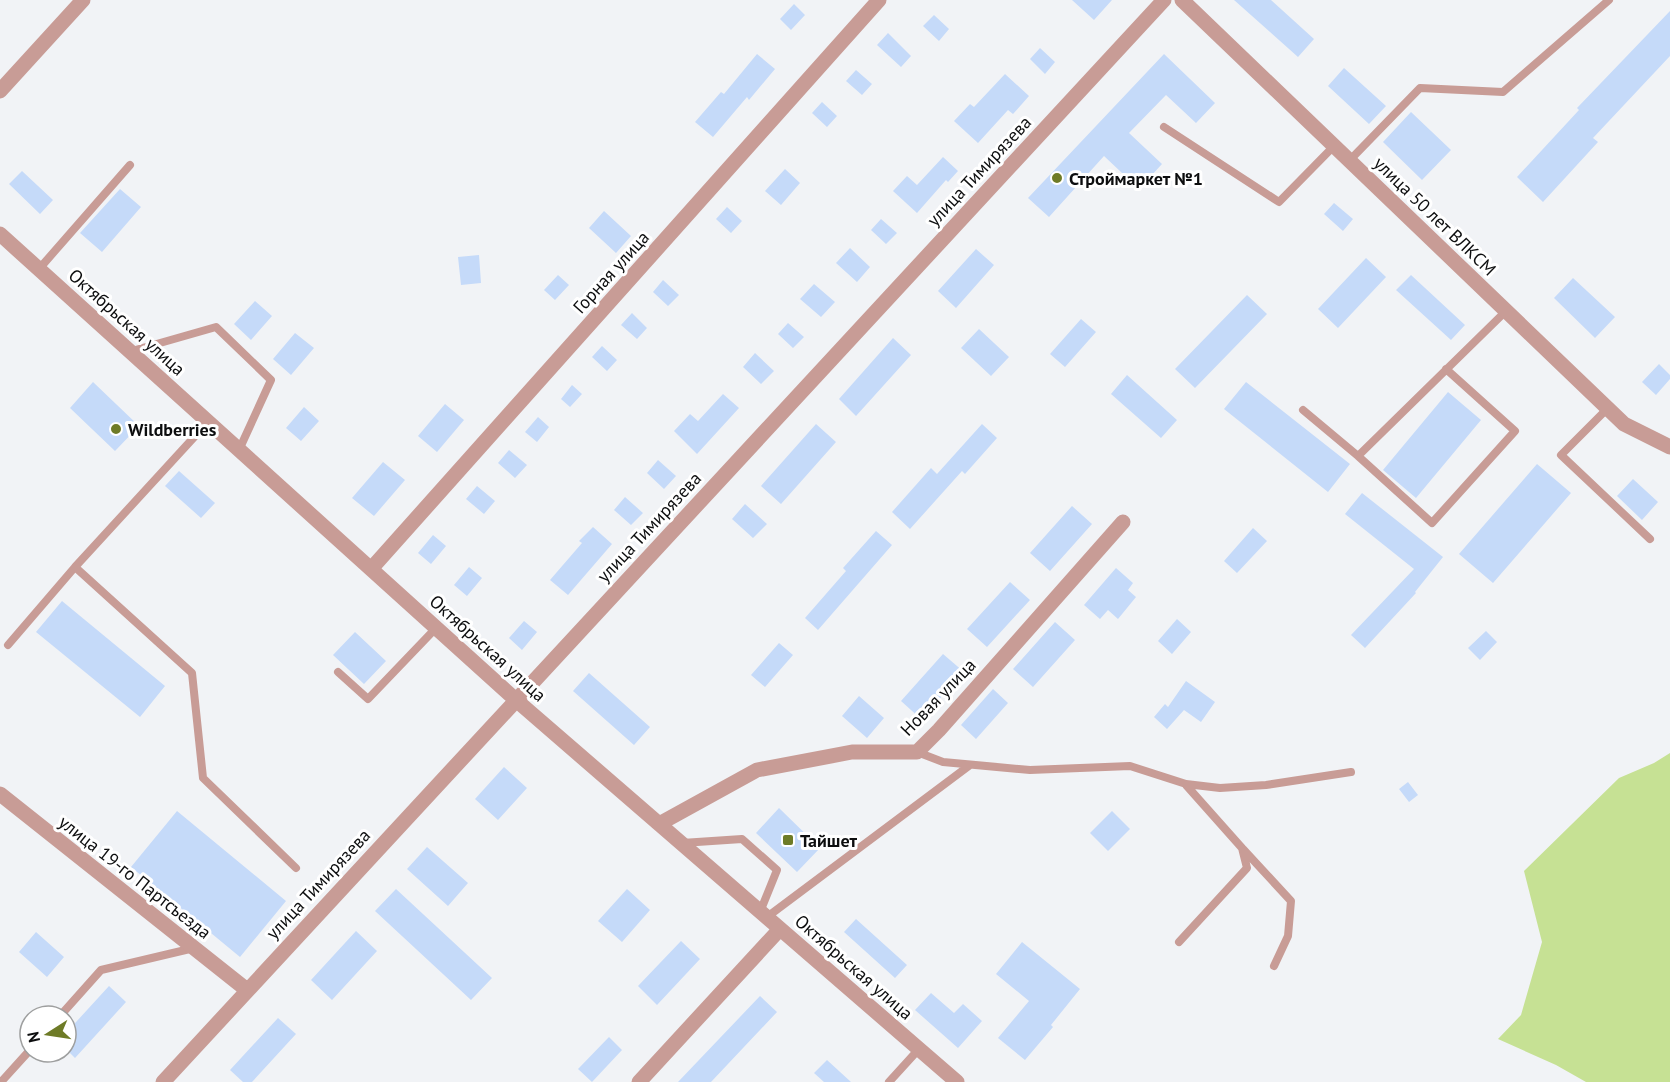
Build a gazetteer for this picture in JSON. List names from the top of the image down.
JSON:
{
  "streets": {
    "street": [
      "улица Тимирязева",
      "улица 50 лет ВЛКСМ",
      "Горная улица",
      "Октябрьская улица",
      "Новая улица",
      "улица 19-го Партсъезда"
    ]
  },
  "crossings": [
    ["улица Тимирязева", "Октябрьская улица"],
    ["улица Тимирязева", "улица 19-го Партсъезда"],
    ["Горная улица", "Октябрьская улица"],
    ["Октябрьская улица", "Новая улица"]
  ],
  "places": {
    "other": ["Строймаркет №1", "Wildberries"],
    "transit": ["Тайшет"]
  },
  "north": "left"
}
